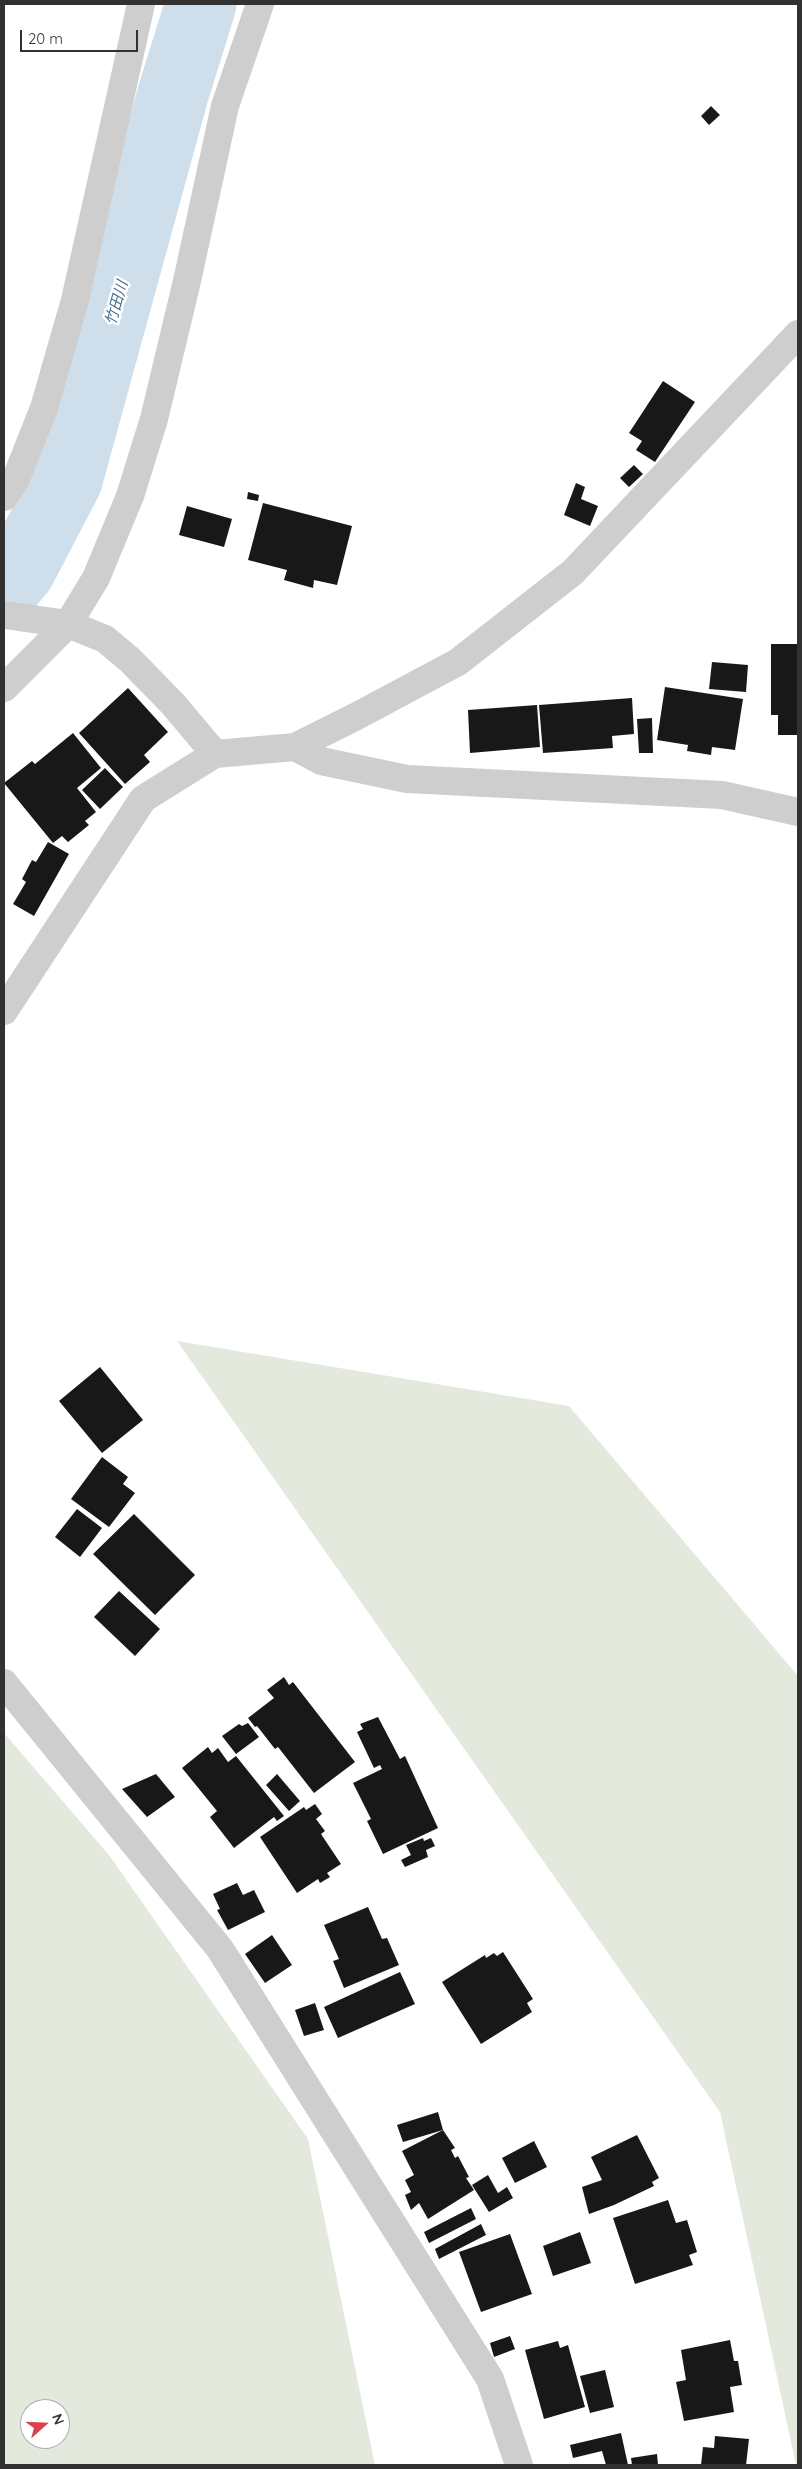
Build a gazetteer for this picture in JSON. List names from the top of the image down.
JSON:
{
  "water": ["竹田川"],
  "scale_bar": "20 m",
  "north": "right"
}
